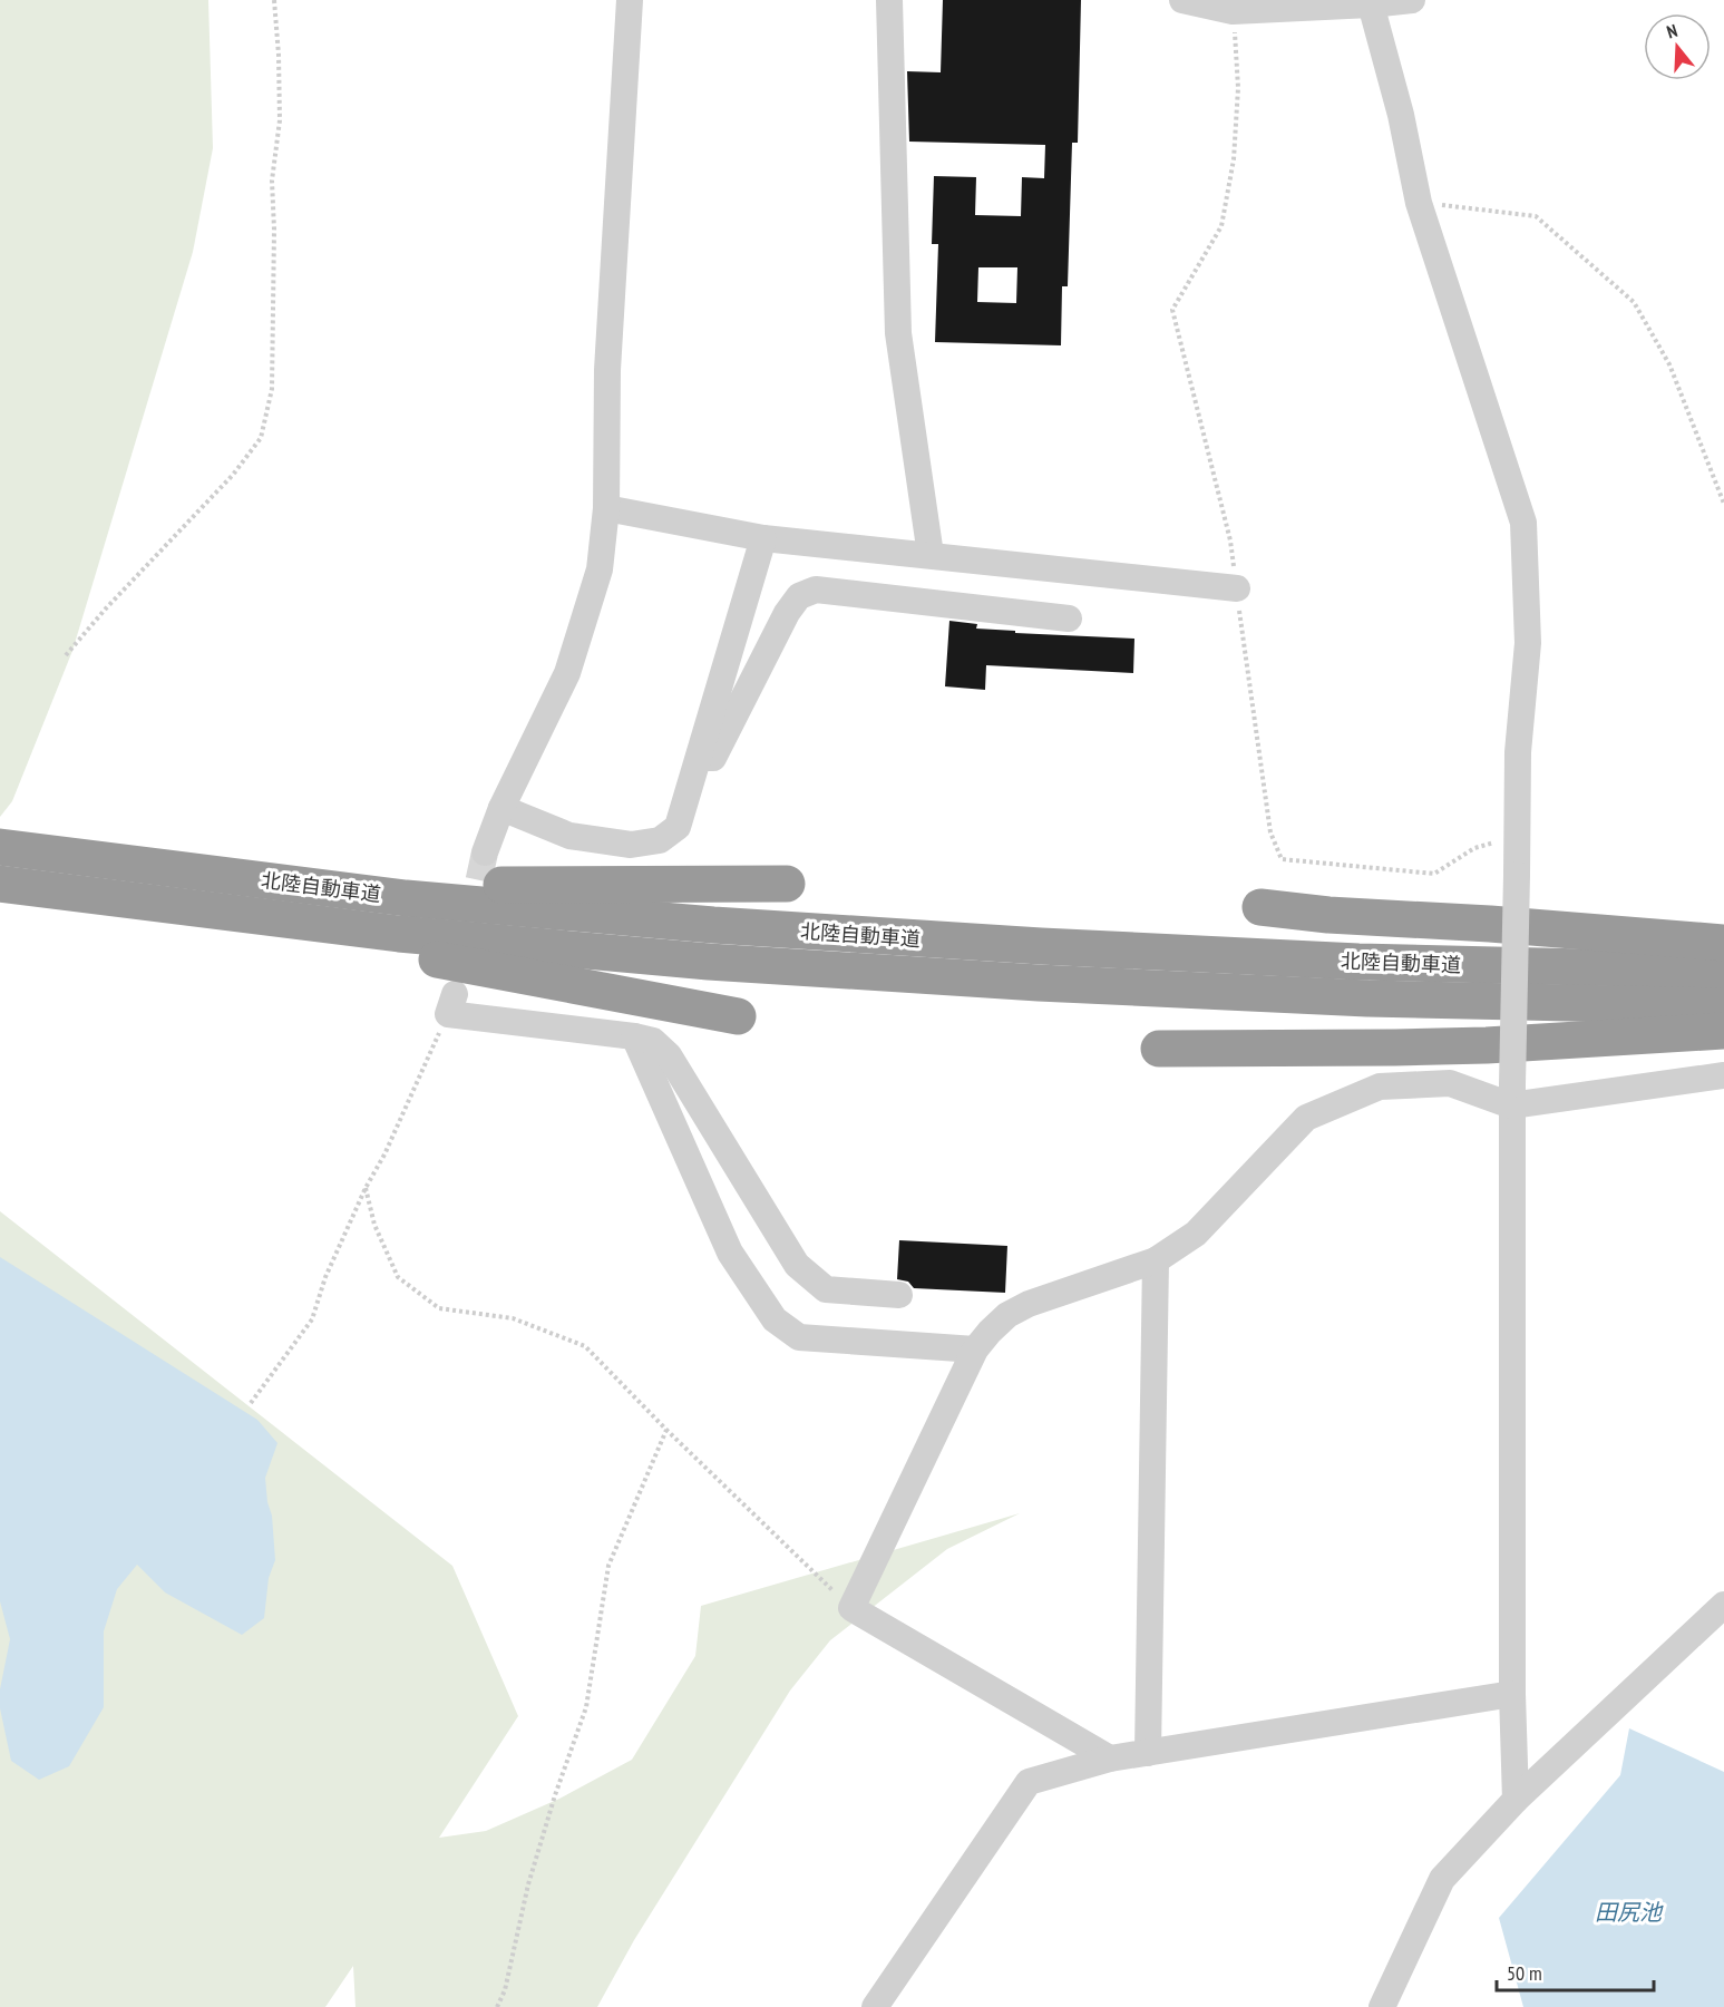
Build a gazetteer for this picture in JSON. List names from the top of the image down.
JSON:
{
  "streets": {
    "highway": ["北陸自動車道"]
  },
  "water": ["田尻池"],
  "scale_bar": "50 m",
  "north": "top"
}
